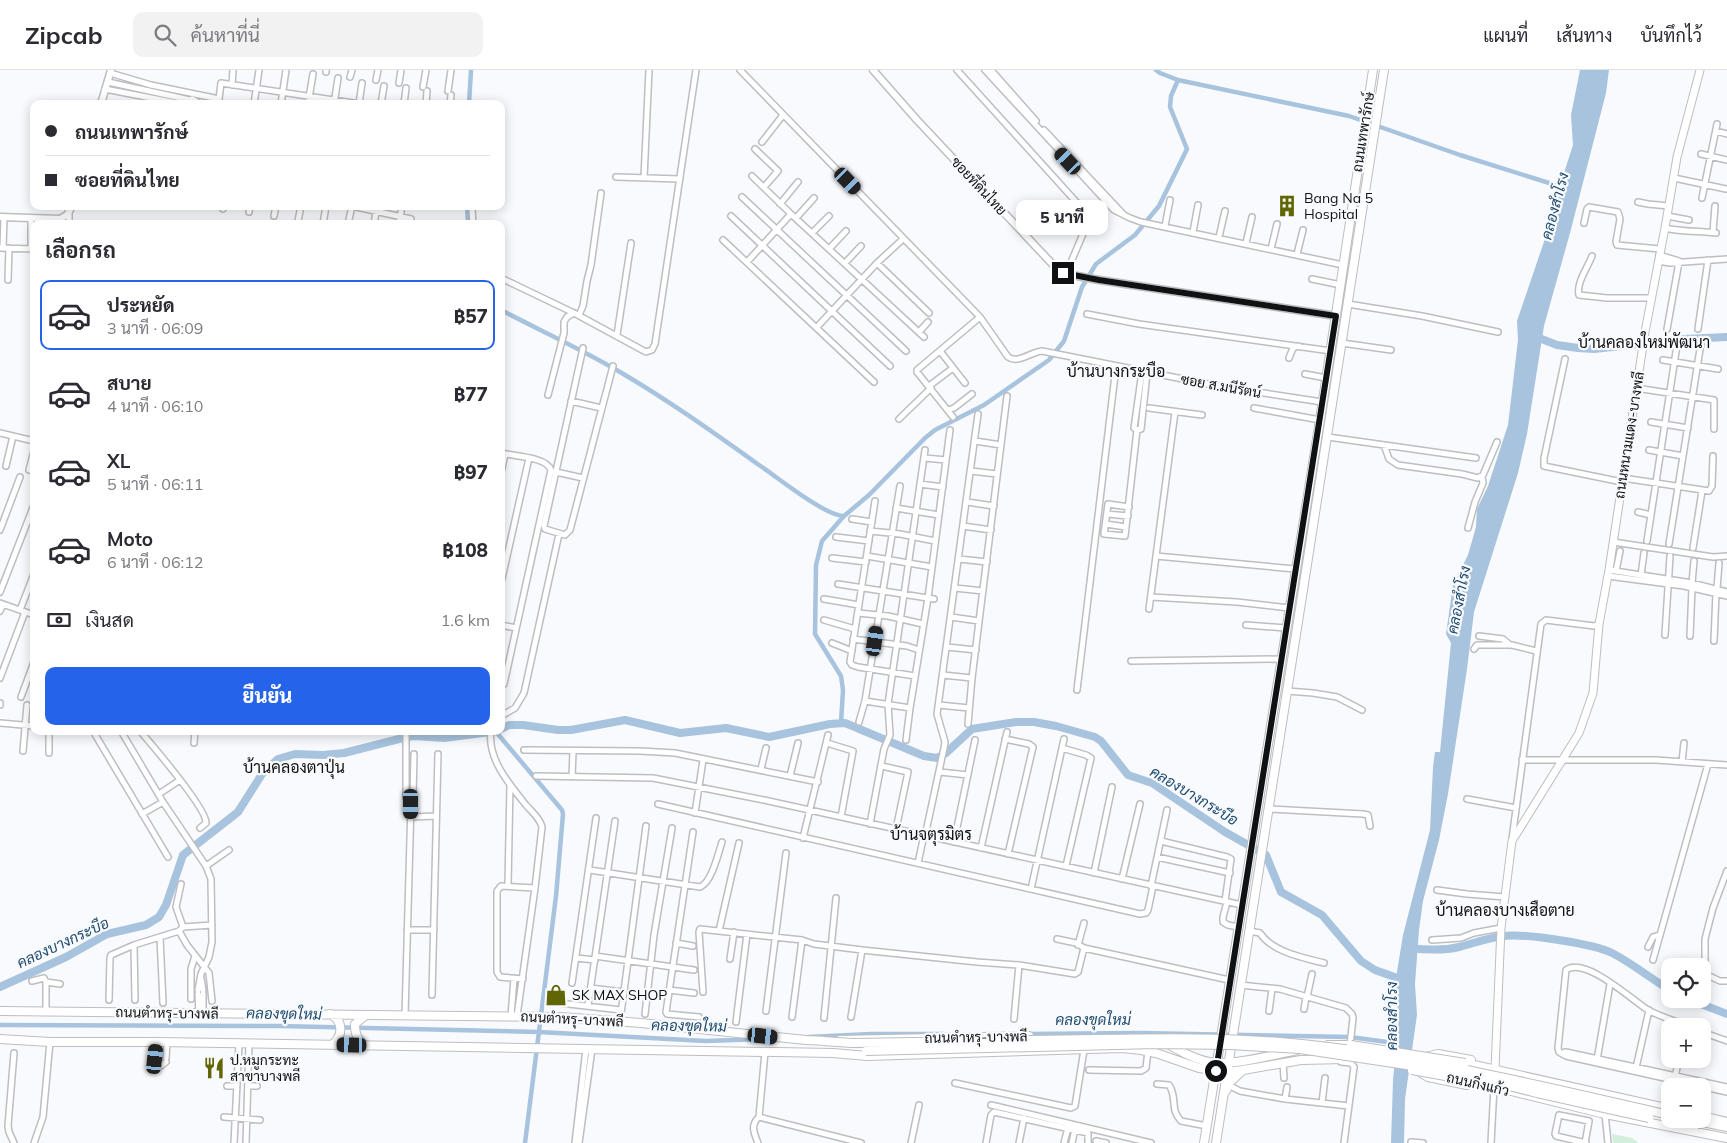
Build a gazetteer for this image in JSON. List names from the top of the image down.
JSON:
{
  "streets": {
    "main road": [
      "ถนนเทพารักษ์",
      "ถนนหนามแดง-บางพลี",
      "ถนนตำหรุ-บางพลี",
      "ถนนกิ่งแก้ว"
    ],
    "street": ["ซอยที่ดินไทย", "ซอย ส.มนีรัตน์"]
  },
  "crossings": [
    ["ถนนเทพารักษ์", "ซอย ส.มนีรัตน์"],
    ["ถนนเทพารักษ์", "ถนนตำหรุ-บางพลี"],
    ["ถนนเทพารักษ์", "ถนนกิ่งแก้ว"],
    ["ถนนหนามแดง-บางพลี", "ถนนกิ่งแก้ว"],
    ["ถนนตำหรุ-บางพลี", "ถนนกิ่งแก้ว"]
  ],
  "districts": [
    "บ้านคลองใหม่พัฒนา",
    "บ้านบางกระบือ",
    "บ้านคลองตาปุ่น",
    "บ้านจตุรมิตร",
    "บ้านคลองบางเสือตาย"
  ],
  "water": ["คลองสำโรง", "คลองบางกระบือ", "คลองขุดใหม่"],
  "places": {
    "building": ["Bang Na 5 Hospital"],
    "shop": ["SK MAX SHOP"],
    "restaurant": ["ป.หมูกระทะ สาขาบางพลี"]
  },
  "page": {
    "header": "Zipcab",
    "search": "ค้นหาที่นี่",
    "nav": ["แผนที่", "เส้นทาง", "บันทึกไว้"],
    "banner": ["ถนนเทพารักษ์", "ซอยที่ดินไทย"],
    "bubble": "5 นาที",
    "heading": "เลือกรถ",
    "list": [
      {
        "name": "ประหยัด",
        "note": "3 นาที · 06:09",
        "value": "฿57"
      },
      {
        "name": "สบาย",
        "note": "4 นาที · 06:10",
        "value": "฿77"
      },
      {
        "name": "XL",
        "note": "5 นาที · 06:11",
        "value": "฿97"
      },
      {
        "name": "Moto",
        "note": "6 นาที · 06:12",
        "value": "฿108"
      }
    ],
    "pay": ["เงินสด", "1.6 km"],
    "buttons": "ยืนยัน",
    "map_buttons": ["+", "−"]
  }
}
